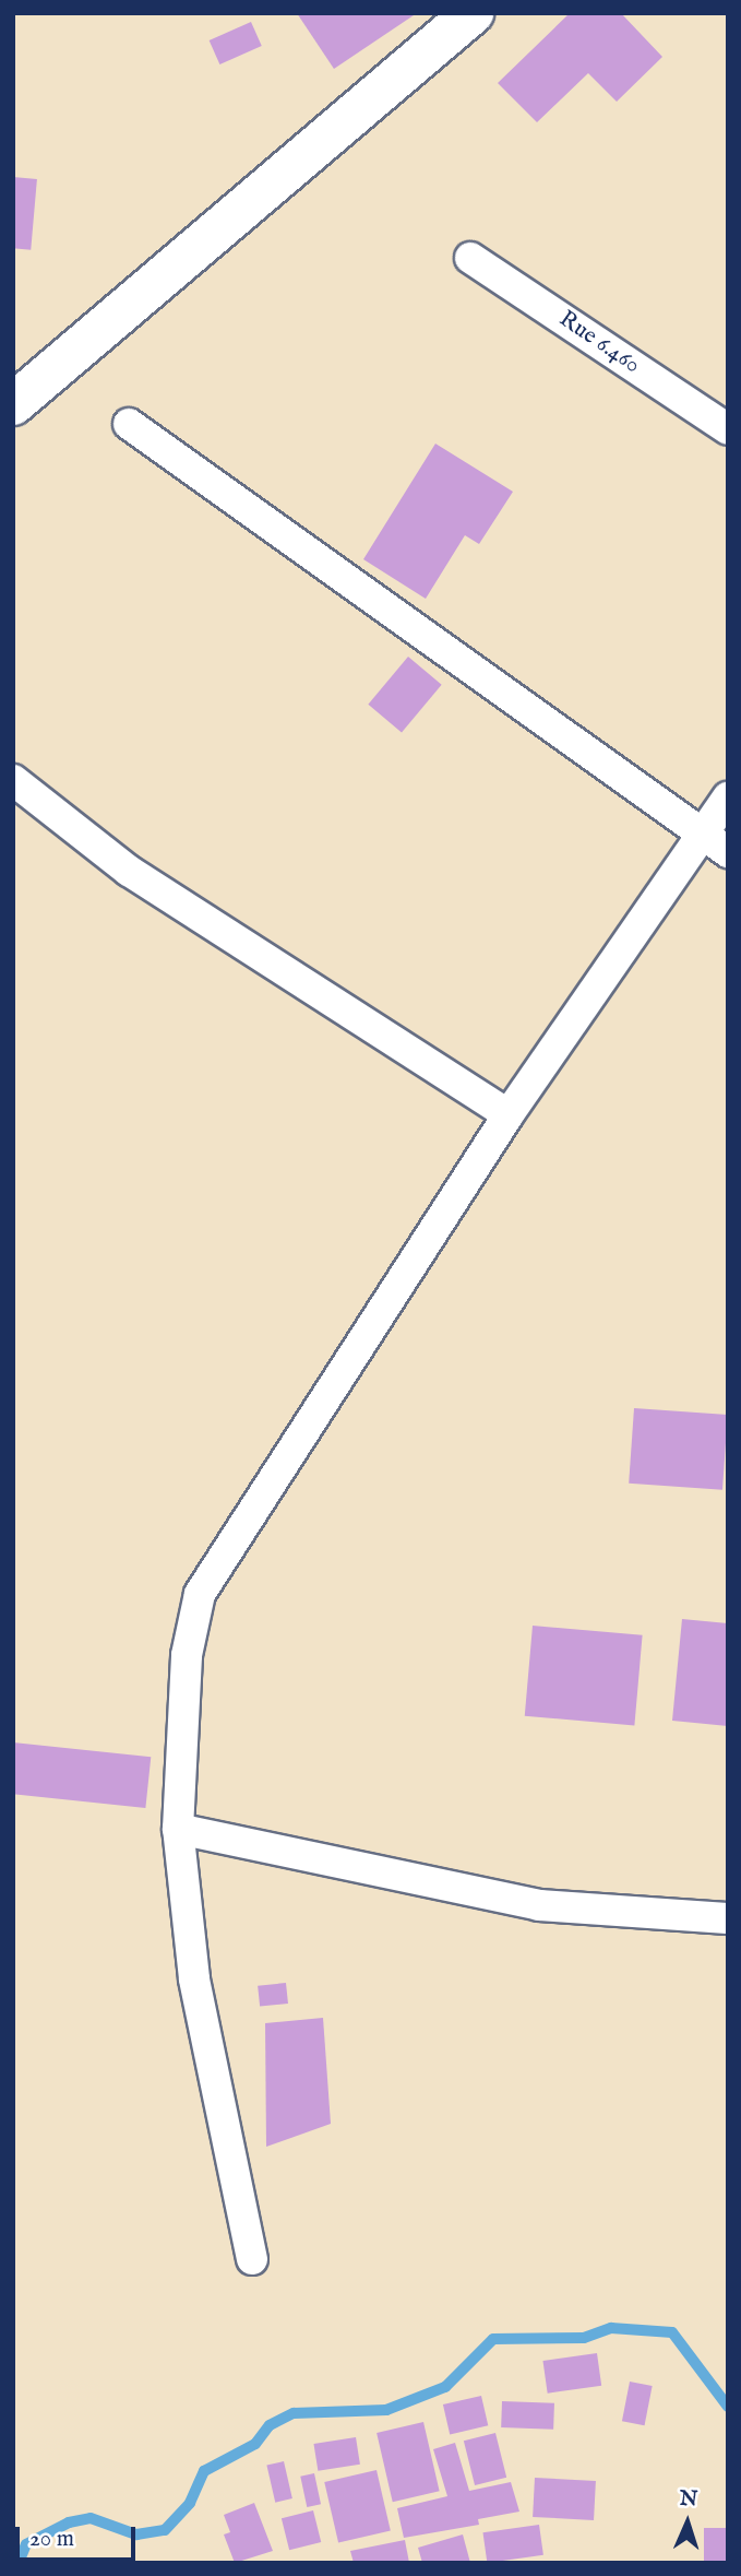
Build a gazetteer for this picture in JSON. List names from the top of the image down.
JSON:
{
  "streets": {
    "street": ["Rue 6.460"]
  },
  "scale_bar": "20 m",
  "north": "top"
}
